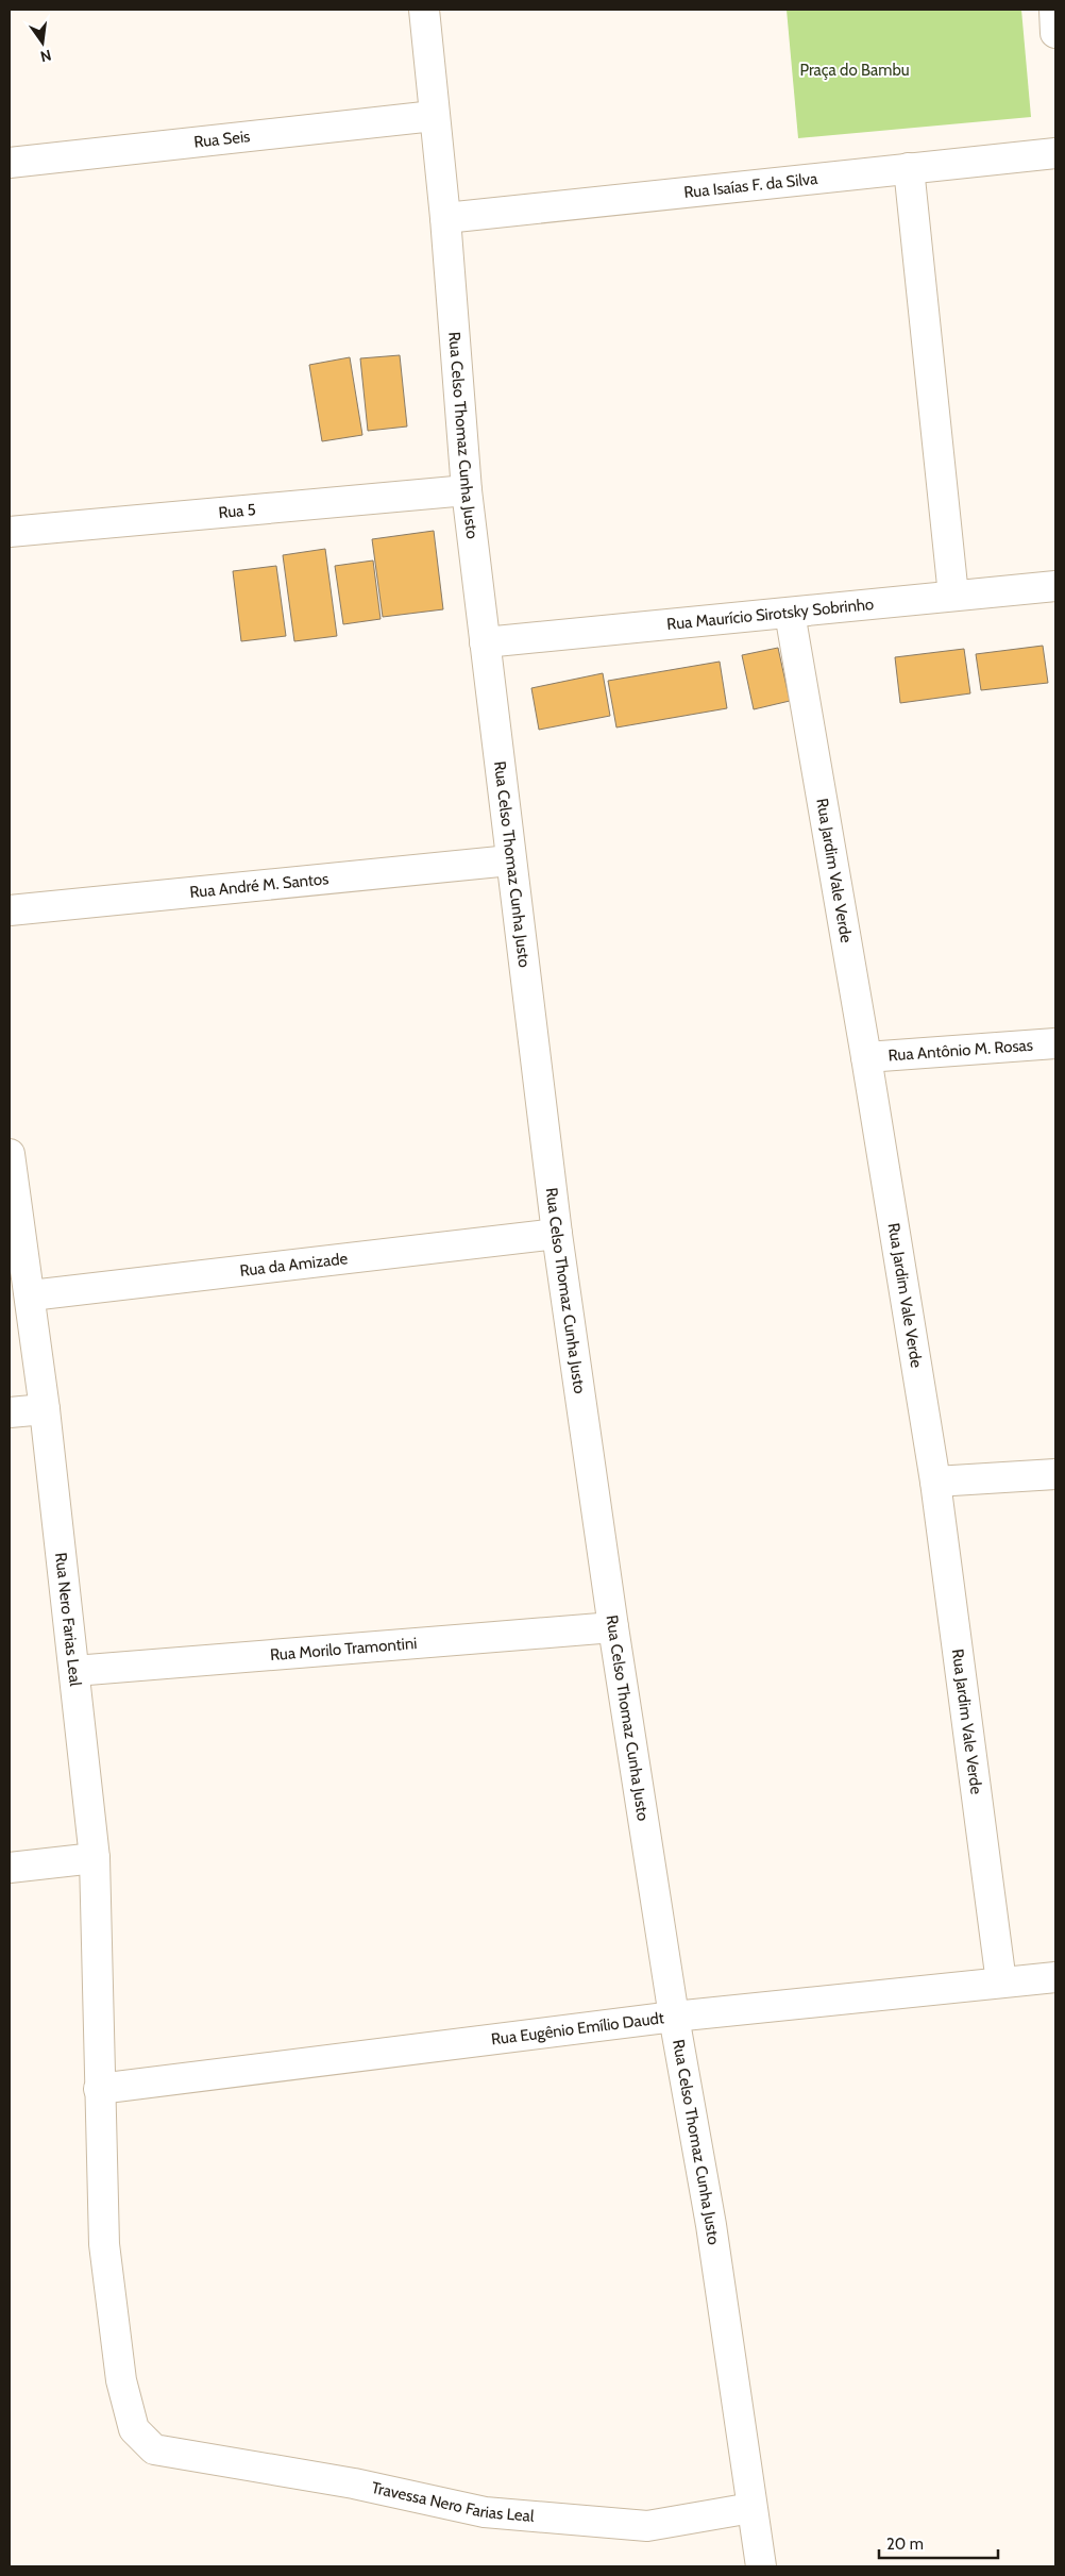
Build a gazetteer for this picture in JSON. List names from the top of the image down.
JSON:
{
  "streets": {
    "street": [
      "Rua Seis",
      "Rua Isaías F. da Silva",
      "Rua Celso Thomaz Cunha Justo",
      "Rua 5",
      "Rua Maurício Sirotsky Sobrinho",
      "Rua Jardim Vale Verde",
      "Rua André M. Santos",
      "Rua Antônio M. Rosas",
      "Rua da Amizade",
      "Rua Nero Farias Leal",
      "Rua Morilo Tramontini",
      "Rua Eugênio Emílio Daudt",
      "Travessa Nero Farias Leal"
    ]
  },
  "crossings": [
    ["Rua Seis", "Rua Celso Thomaz Cunha Justo"],
    ["Rua Isaías F. da Silva", "Rua Celso Thomaz Cunha Justo"],
    ["Rua Celso Thomaz Cunha Justo", "Rua 5"],
    ["Rua Celso Thomaz Cunha Justo", "Rua Maurício Sirotsky Sobrinho"],
    ["Rua Celso Thomaz Cunha Justo", "Rua André M. Santos"],
    ["Rua Celso Thomaz Cunha Justo", "Rua da Amizade"],
    ["Rua Celso Thomaz Cunha Justo", "Rua Morilo Tramontini"],
    ["Rua Celso Thomaz Cunha Justo", "Rua Eugênio Emílio Daudt"],
    ["Rua Celso Thomaz Cunha Justo", "Travessa Nero Farias Leal"],
    ["Rua Maurício Sirotsky Sobrinho", "Rua Jardim Vale Verde"],
    ["Rua Jardim Vale Verde", "Rua Antônio M. Rosas"],
    ["Rua Jardim Vale Verde", "Rua Eugênio Emílio Daudt"],
    ["Rua da Amizade", "Rua Nero Farias Leal"],
    ["Rua Nero Farias Leal", "Rua Morilo Tramontini"],
    ["Rua Nero Farias Leal", "Rua Eugênio Emílio Daudt"],
    ["Rua Nero Farias Leal", "Travessa Nero Farias Leal"]
  ],
  "parks": ["Praça do Bambu"],
  "scale_bar": "20 m",
  "north": "bottom"
}
